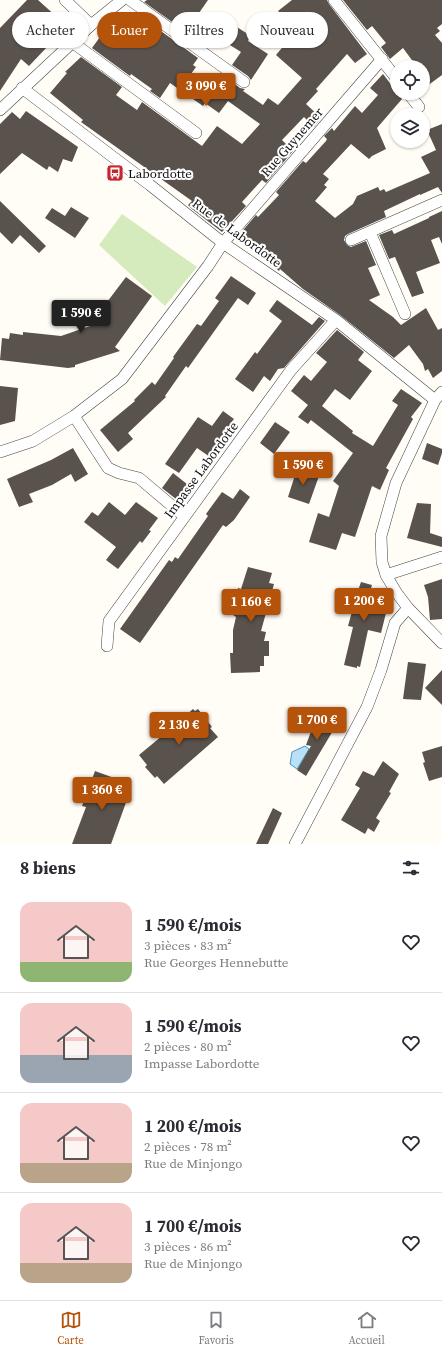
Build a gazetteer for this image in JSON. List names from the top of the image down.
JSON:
{
  "streets": {
    "street": ["Rue Guynemer", "Rue de Labordotte", "Impasse Labordotte"]
  },
  "crossings": [
    ["Rue Guynemer", "Rue de Labordotte"],
    ["Rue de Labordotte", "Impasse Labordotte"]
  ],
  "places": {
    "bus stop": ["Labordotte"]
  },
  "page": {
    "chip": [
      "Acheter",
      "Louer",
      "Filtres",
      "Nouveau"
    ],
    "price": [
      "3 090 €",
      "1 590 €",
      "1 590 €",
      "1 200 €",
      "1 160 €",
      "1 700 €",
      "2 130 €",
      "1 360 €"
    ],
    "heading": "8 biens",
    "list": [
      {
        "name": "1 590 €/mois",
        "note": "3 pièces · 83 m² · Rue Georges Hennebutte"
      },
      {
        "name": "1 590 €/mois",
        "note": "2 pièces · 80 m² · Impasse Labordotte"
      },
      {
        "name": "1 200 €/mois",
        "note": "2 pièces · 78 m² · Rue de Minjongo"
      },
      {
        "name": "1 700 €/mois",
        "note": "3 pièces · 86 m² · Rue de Minjongo"
      }
    ],
    "tabs": ["Carte", "Favoris", "Accueil"]
  }
}
